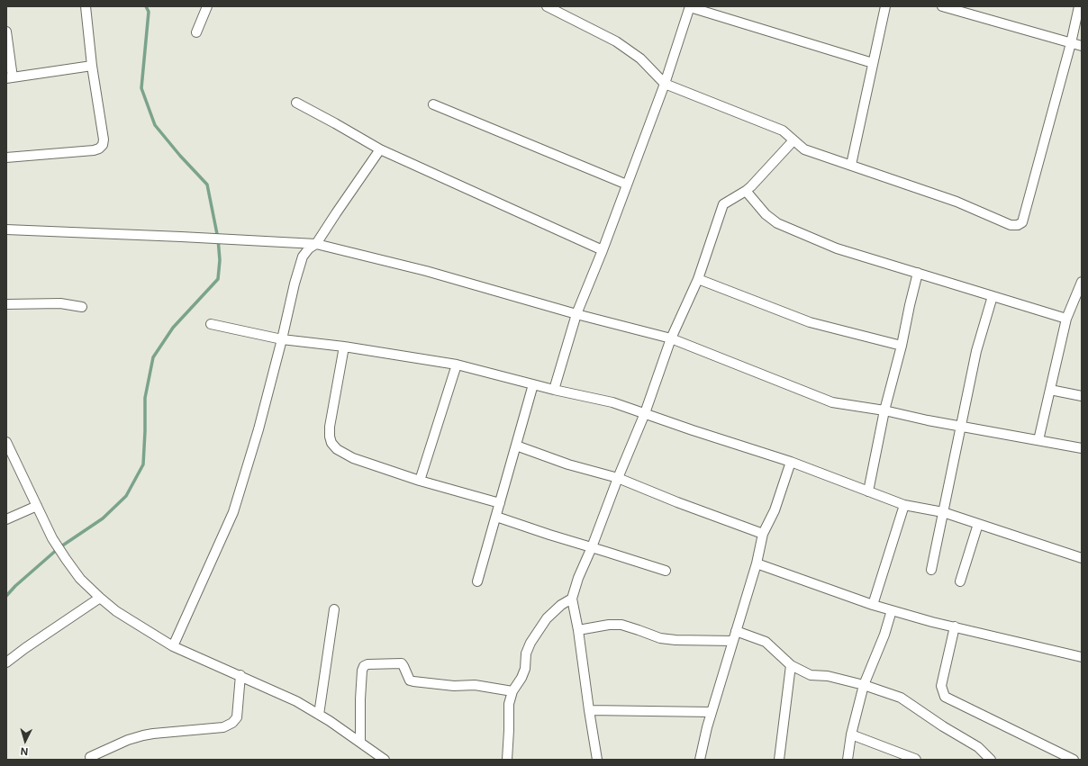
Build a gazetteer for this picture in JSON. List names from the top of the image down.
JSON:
{
  "north": "bottom"
}
